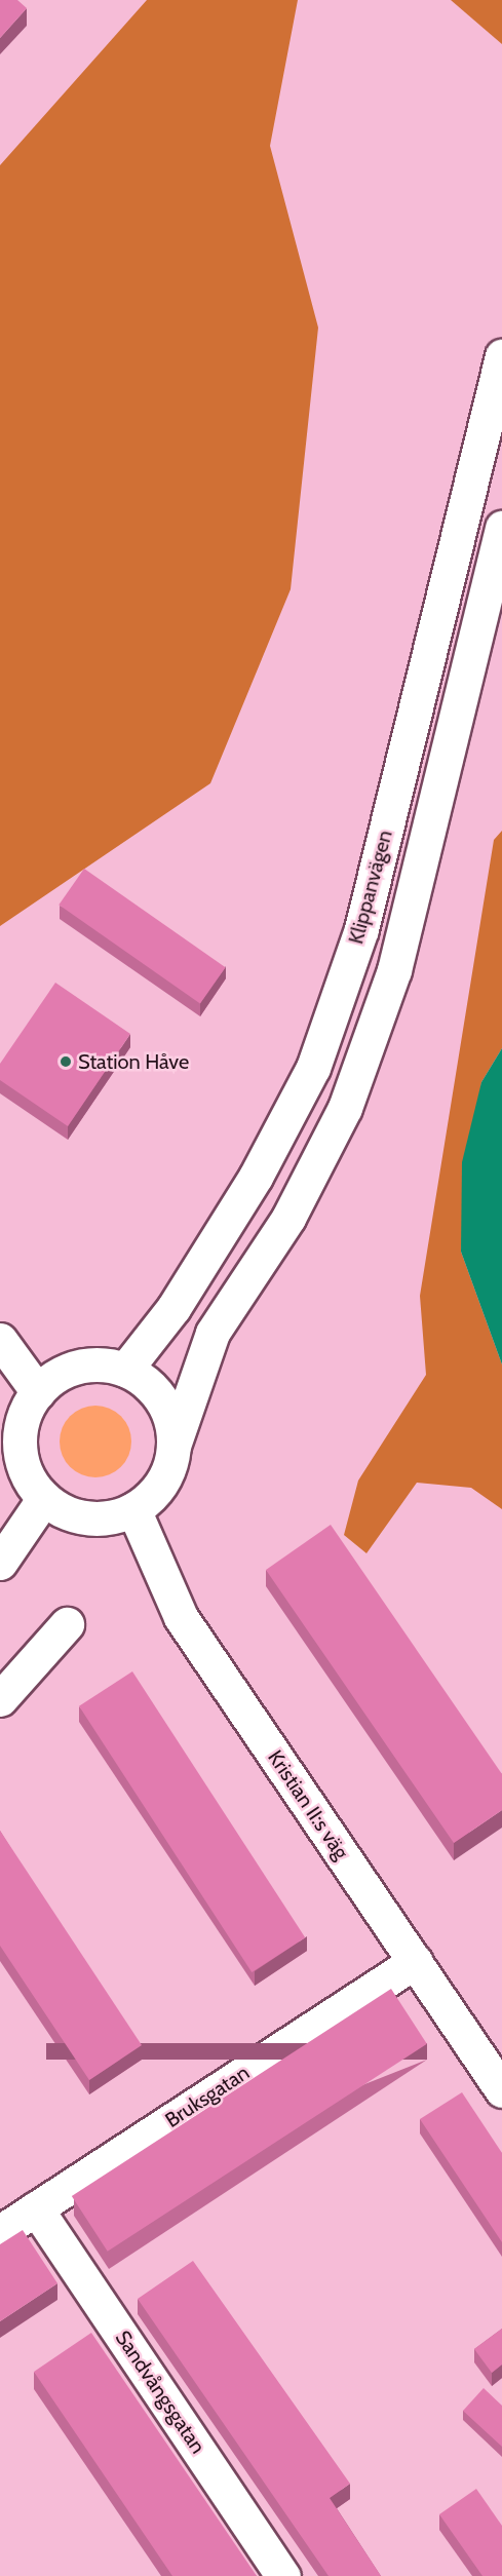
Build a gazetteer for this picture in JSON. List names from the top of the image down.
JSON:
{
  "streets": {
    "main road": [
      "Klippanvägen",
      "Kristian II:s väg",
      "Bruksgatan",
      "Sandvångsgatan"
    ]
  },
  "crossings": [
    ["Klippanvägen", "Kristian II:s väg"],
    ["Kristian II:s väg", "Bruksgatan"],
    ["Bruksgatan", "Sandvångsgatan"]
  ],
  "places": ["Station Håve"]
}
